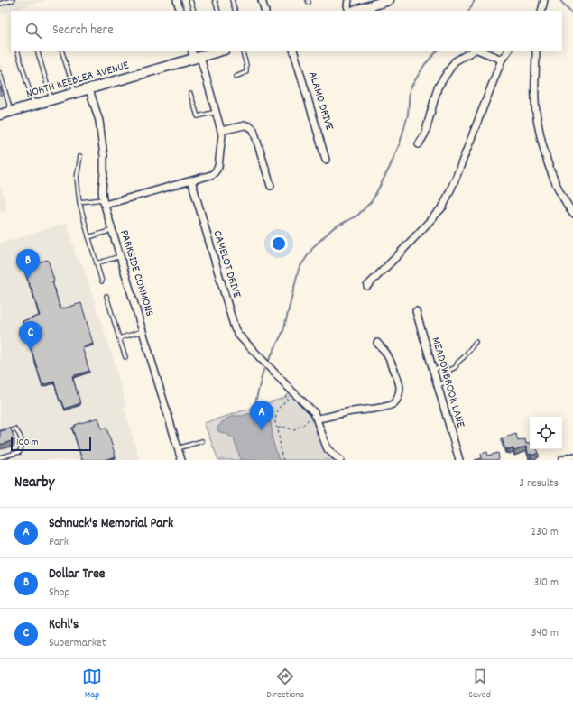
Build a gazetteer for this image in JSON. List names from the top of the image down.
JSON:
{
  "streets": {
    "street": [
      "NORTH KEEBLER AVENUE",
      "ALAMO DRIVE",
      "CAMELOT DRIVE",
      "PARKSIDE COMMONS",
      "MEADOWBROOK LANE"
    ]
  },
  "crossings": [
    ["NORTH KEEBLER AVENUE", "PARKSIDE COMMONS"]
  ],
  "scale_bar": "100 m",
  "page": {
    "search": "Search here",
    "pins": ["B", "C", "A"],
    "scale": "100 m",
    "heading": ["Nearby", "3 results"],
    "list": [
      {
        "mark": "A",
        "name": "Schnuck's Memorial Park",
        "note": "Park",
        "value": "230 m"
      },
      {
        "mark": "B",
        "name": "Dollar Tree",
        "note": "Shop",
        "value": "310 m"
      },
      {
        "mark": "C",
        "name": "Kohl's",
        "note": "Supermarket",
        "value": "340 m"
      }
    ],
    "nav": ["Map", "Directions", "Saved"]
  }
}
